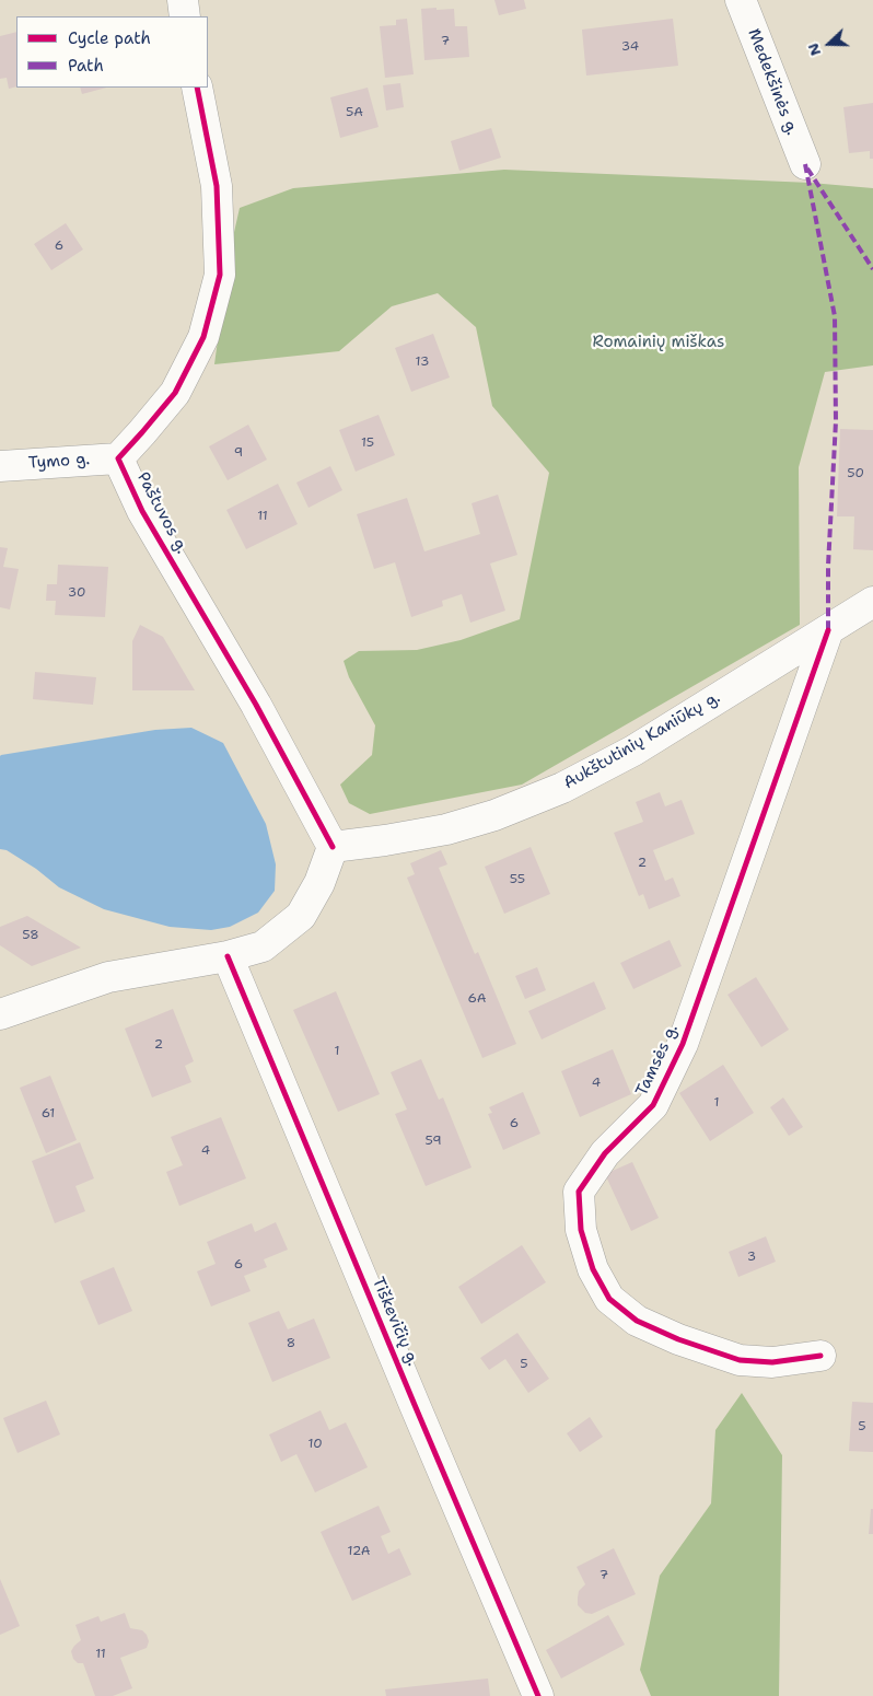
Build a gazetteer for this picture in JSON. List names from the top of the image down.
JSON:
{
  "streets": {
    "street": [
      "Medekšinės g.",
      "Tymo g.",
      "Paštuvos g.",
      "Aukštutinių Kaniūkų g.",
      "Tamsės g.",
      "Tiškevičių g."
    ]
  },
  "crossings": [
    ["Tymo g.", "Paštuvos g."],
    ["Paštuvos g.", "Aukštutinių Kaniūkų g."],
    ["Aukštutinių Kaniūkų g.", "Tamsės g."]
  ],
  "parks": ["Romainių miškas"],
  "house_numbers": [
    "7",
    "34",
    "5A",
    "6",
    "13",
    "15",
    "9",
    "50",
    "11",
    "30",
    "2",
    "55",
    "58",
    "6A",
    "2",
    "1",
    "4",
    "1",
    "61",
    "6",
    "59",
    "4",
    "3",
    "6",
    "8",
    "5",
    "5",
    "10",
    "12A",
    "7",
    "11"
  ],
  "legend": ["Cycle path", "Path"],
  "north": "left"
}
